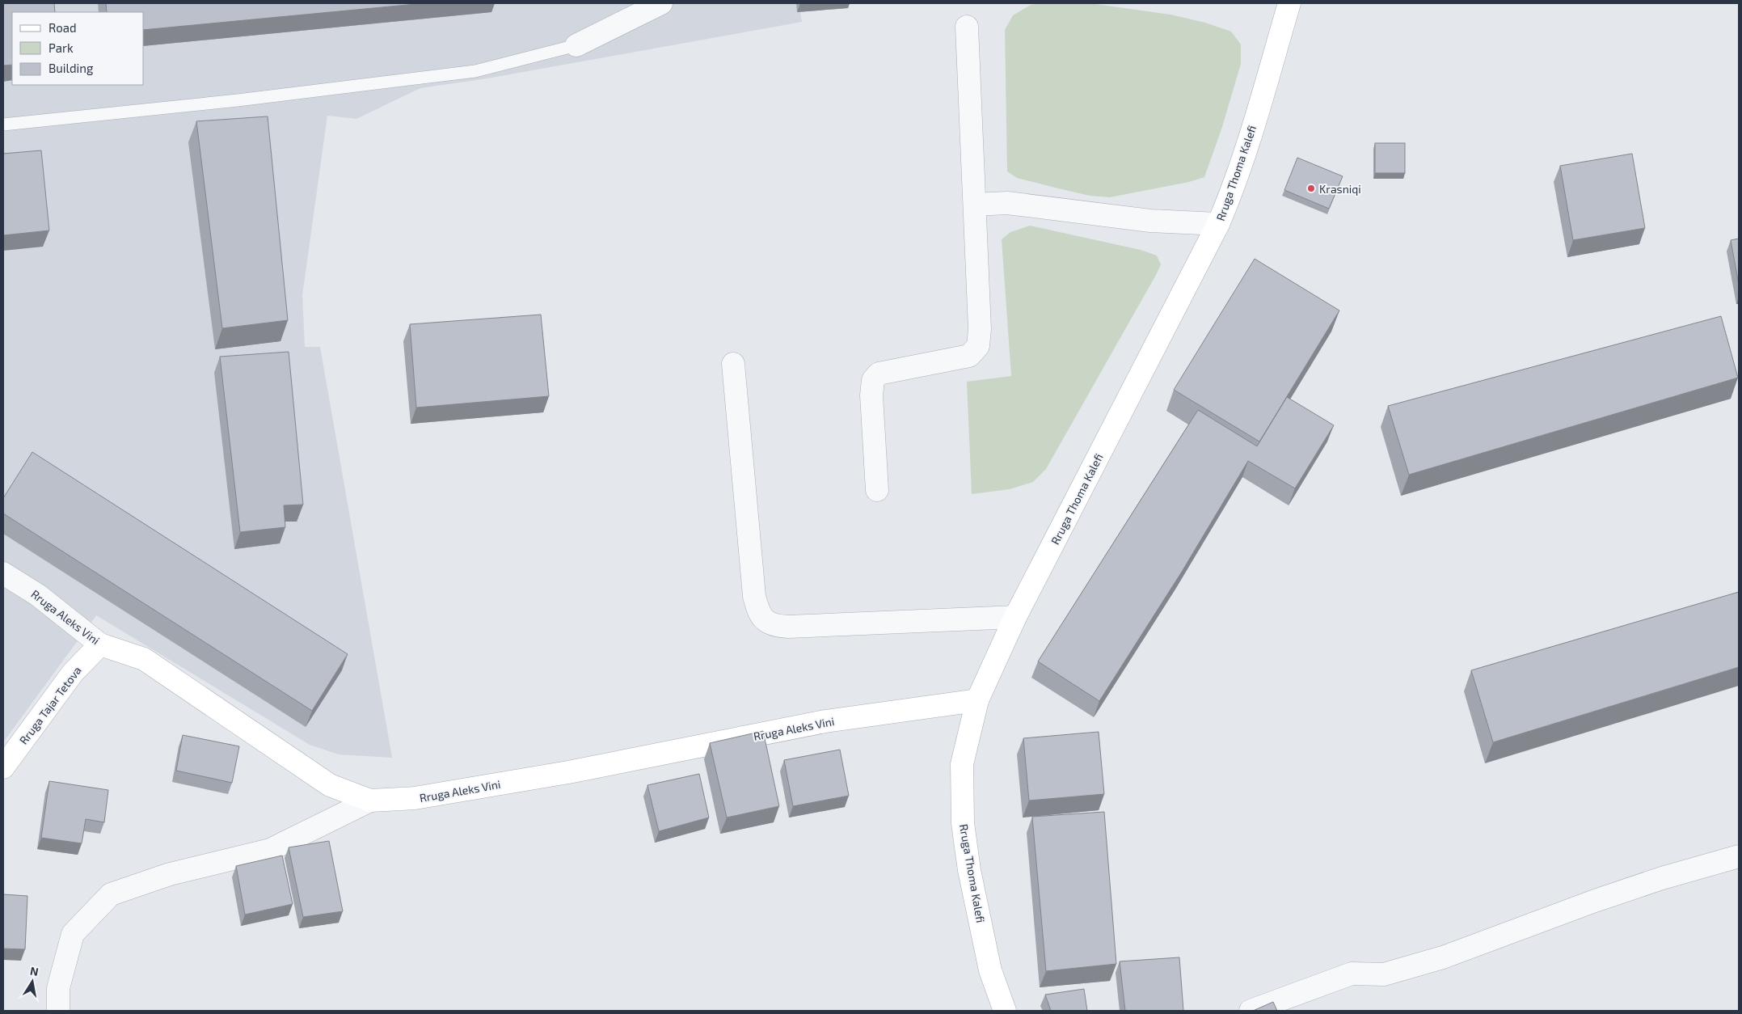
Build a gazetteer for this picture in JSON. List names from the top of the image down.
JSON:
{
  "streets": {
    "main road": ["Rruga Thoma Kalefi", "Rruga Aleks Vini", "Rruga Tajar Tetova"]
  },
  "crossings": [
    ["Rruga Thoma Kalefi", "Rruga Aleks Vini"],
    ["Rruga Aleks Vini", "Rruga Tajar Tetova"]
  ],
  "places": ["Krasniqi"],
  "legend": ["Road", "Park", "Building"],
  "north": "top"
}
